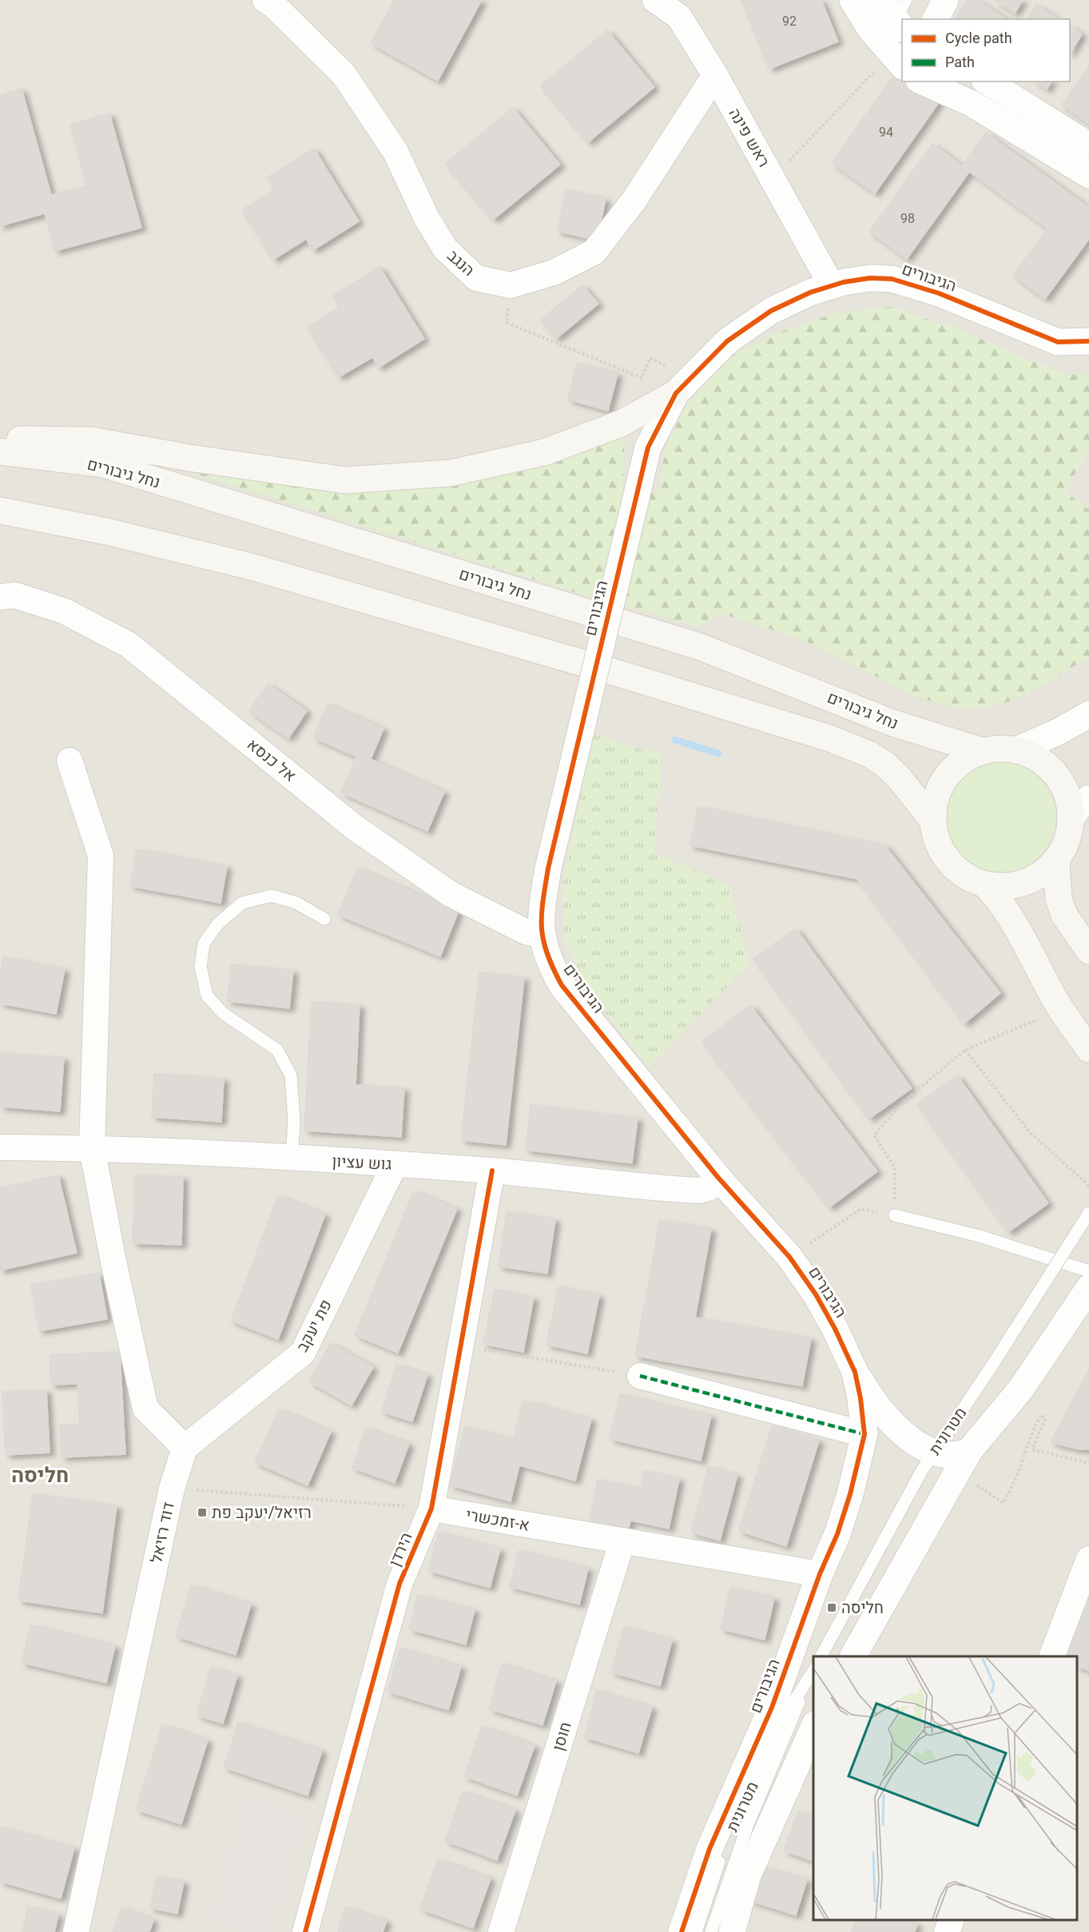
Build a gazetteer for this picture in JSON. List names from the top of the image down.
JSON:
{
  "streets": {
    "main road": ["נחל גיבורים"],
    "street": [
      "ראש פינה",
      "הנגב",
      "הגיבורים",
      "אל כנסא",
      "גוש עציון",
      "פת יעקב",
      "א-זמכשרי",
      "דוד רזיאל",
      "הירדן",
      "חוסן"
    ],
    "lane": ["מטרונית"]
  },
  "crossings": [
    ["ראש פינה", "הנגב"],
    ["ראש פינה", "הגיבורים"],
    ["הגיבורים", "אל כנסא"],
    ["הגיבורים", "גוש עציון"],
    ["הגיבורים", "א-זמכשרי"],
    ["גוש עציון", "פת יעקב"],
    ["גוש עציון", "הירדן"],
    ["פת יעקב", "דוד רזיאל"],
    ["א-זמכשרי", "הירדן"],
    ["א-זמכשרי", "חוסן"]
  ],
  "districts": ["חליסה"],
  "places": {
    "transit": ["רזיאל/יעקב פת", "חליסה"]
  },
  "house_numbers": ["92", "94", "98"],
  "legend": ["Cycle path", "Path"]
}
